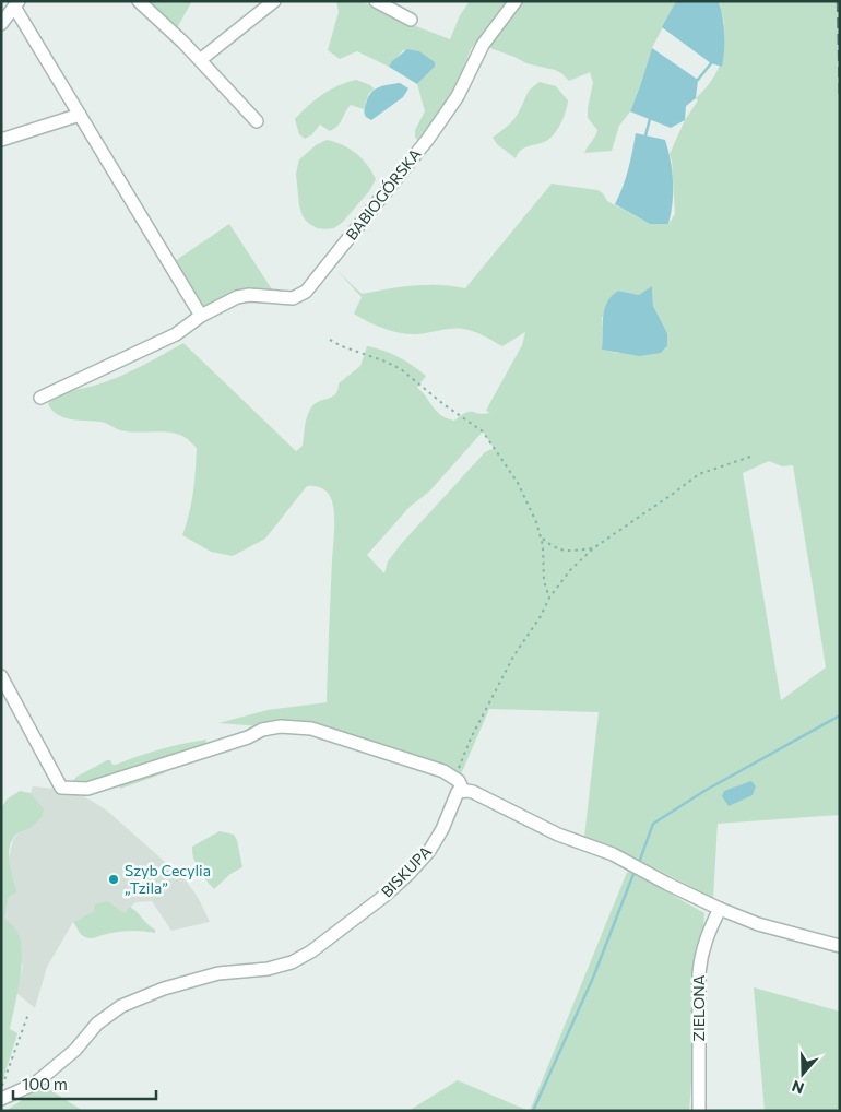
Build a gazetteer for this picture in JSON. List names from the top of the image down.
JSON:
{
  "streets": {
    "street": ["BABIOGÓRSKA", "BISKUPA", "ZIELONA"]
  },
  "places": ["Szyb Cecylia „Tzila”"],
  "scale_bar": "100 m",
  "north": "bottom"
}
